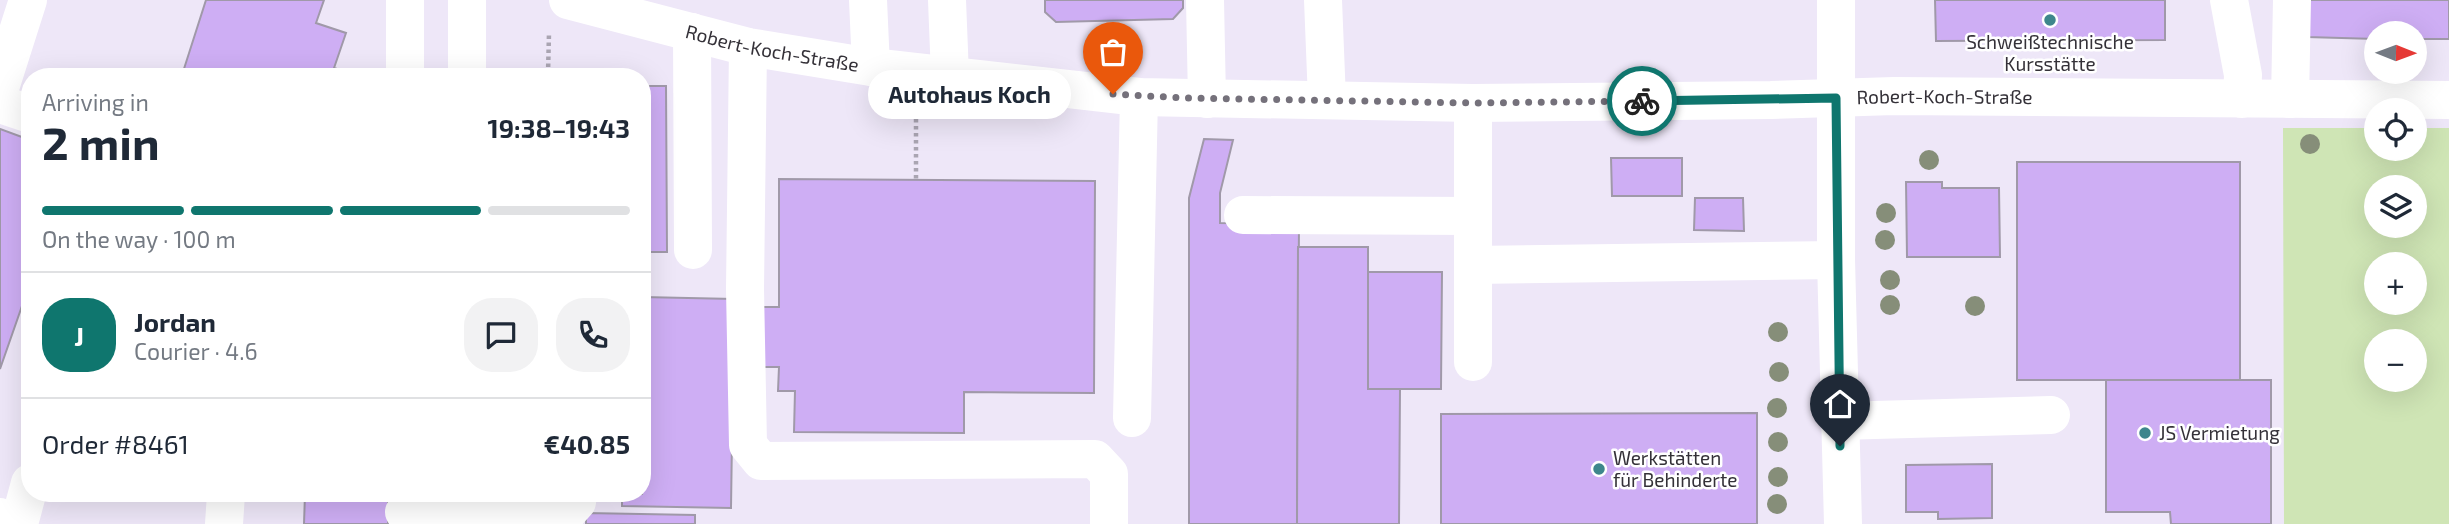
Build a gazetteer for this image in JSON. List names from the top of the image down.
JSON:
{
  "streets": {
    "street": ["Robert-Koch-Straße"]
  },
  "places": [
    "Schweißtechnische Kursstätte",
    "Autohaus Koch",
    "JS Vermietung",
    "Werkstätten für Behinderte"
  ],
  "north": "right",
  "page": {
    "map_buttons": ["+", "−"],
    "heading": ["2 min", "Arriving in", "19:38–19:43"],
    "panel": [
      "Jordan",
      "Courier · 4.6",
      "Order #8461",
      "€40.85"
    ],
    "bubble": "Autohaus Koch",
    "bar": "On the way · 100 m",
    "round": "J"
  }
}
